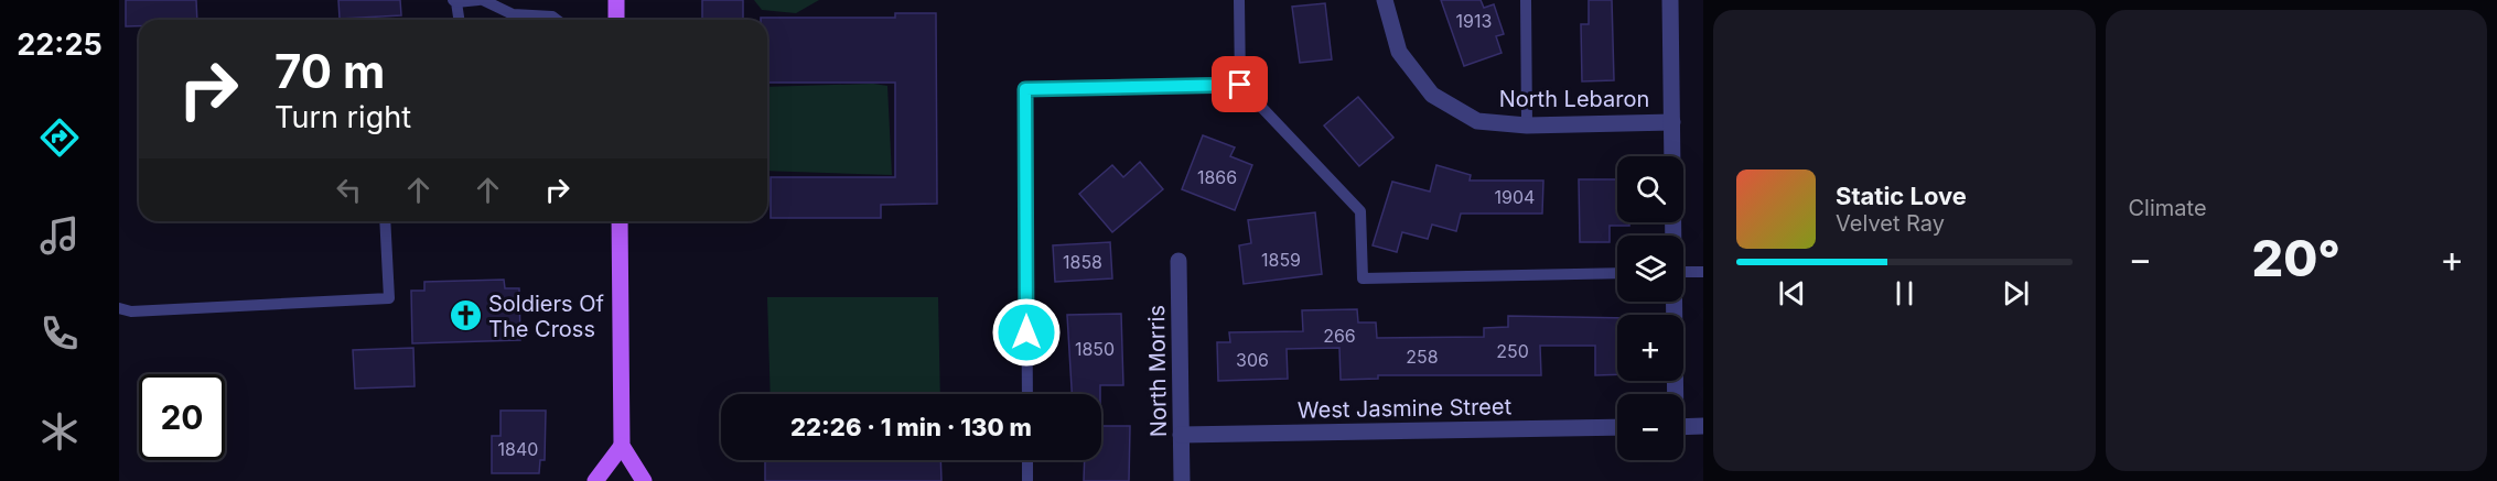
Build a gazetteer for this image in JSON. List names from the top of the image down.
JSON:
{
  "streets": {
    "street": ["North Lebaron", "North Morris", "West Jasmine Street"]
  },
  "crossings": [
    ["North Morris", "West Jasmine Street"]
  ],
  "places": {
    "church": ["Soldiers Of The Cross"]
  },
  "house_numbers": [
    "1913",
    "1866",
    "1904",
    "1859",
    "1858",
    "266",
    "1850",
    "250",
    "258",
    "306",
    "1840"
  ],
  "page": {
    "tabs": "22:25",
    "tile": "Climate",
    "turn": ["70 m", "Turn right"],
    "map_buttons": ["+", "−"],
    "song": ["Static Love", "Velvet Ray"],
    "heat": ["−", "20°", "+"],
    "limit": "20",
    "trip": "22:26 · 1 min · 130 m"
  }
}
